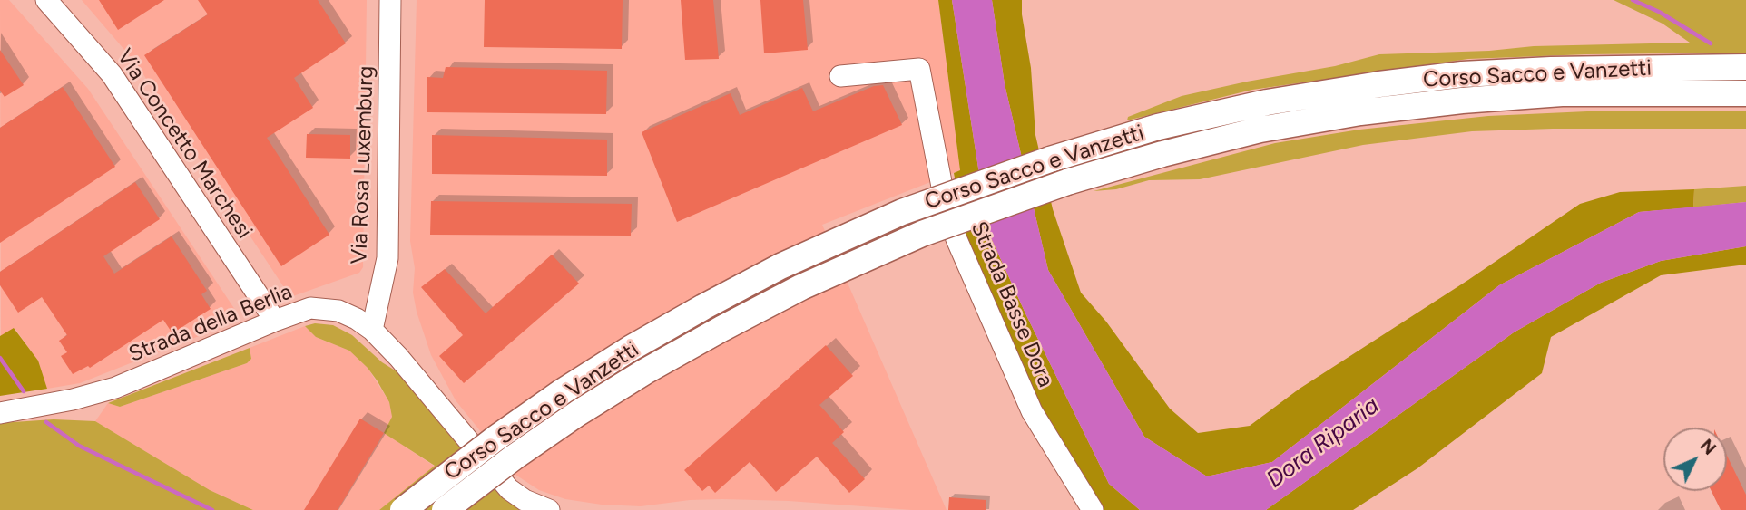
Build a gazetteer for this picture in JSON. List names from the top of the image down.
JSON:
{
  "streets": {
    "main road": ["Corso Sacco e Vanzetti"],
    "street": [
      "Via Concetto Marchesi",
      "Via Rosa Luxemburg",
      "Strada Basse Dora",
      "Strada della Berlia"
    ]
  },
  "crossings": [
    ["Via Concetto Marchesi", "Strada della Berlia"],
    ["Via Rosa Luxemburg", "Strada della Berlia"]
  ],
  "water": ["Dora Riparia"],
  "north": "top right"
}
